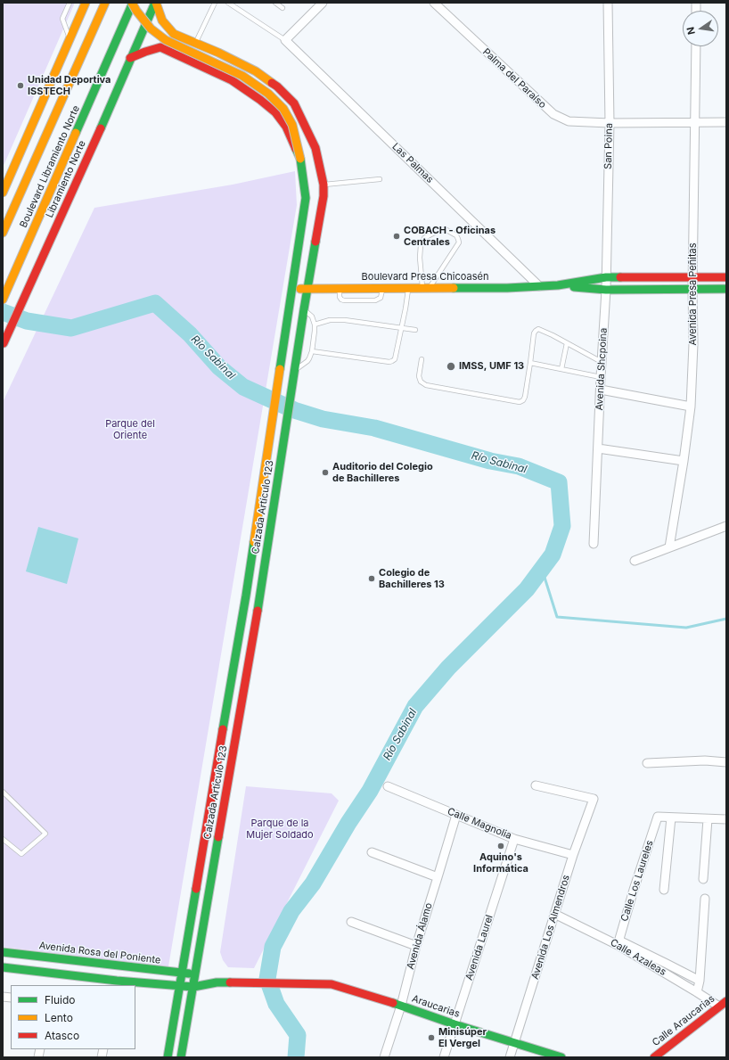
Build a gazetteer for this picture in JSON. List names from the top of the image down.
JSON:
{
  "streets": {
    "main road": [
      "Boulevard Libramiento Norte",
      "Libramiento Norte",
      "Boulevard Presa Chicoasén",
      "Calzada Artículo 123",
      "Avenida Rosa del Poniente",
      "Araucarias",
      "Calle Araucarias"
    ],
    "street": [
      "Palma del Paraíso",
      "San Poina",
      "Las Palmas",
      "Avenida Presa Peñitas",
      "Avenida Shcpoina",
      "Calle Magnolia",
      "Calle Los Laureles",
      "Avenida Los Almendros",
      "Avenida Álamo",
      "Avenida Laurel",
      "Calle Azaleas"
    ]
  },
  "crossings": [
    ["Palma del Paraíso", "San Poina"],
    ["Palma del Paraíso", "Avenida Presa Peñitas"],
    ["San Poina", "Boulevard Presa Chicoasén"],
    ["San Poina", "Avenida Shcpoina"],
    ["Las Palmas", "Boulevard Presa Chicoasén"],
    ["Libramiento Norte", "Calzada Artículo 123"],
    ["Boulevard Presa Chicoasén", "Avenida Presa Peñitas"],
    ["Boulevard Presa Chicoasén", "Avenida Shcpoina"],
    ["Boulevard Presa Chicoasén", "Calzada Artículo 123"],
    ["Calzada Artículo 123", "Avenida Rosa del Poniente"],
    ["Calle Magnolia", "Avenida Los Almendros"],
    ["Calle Magnolia", "Avenida Álamo"],
    ["Calle Magnolia", "Avenida Laurel"],
    ["Calle Los Laureles", "Calle Azaleas"],
    ["Avenida Los Almendros", "Calle Azaleas"],
    ["Avenida Los Almendros", "Araucarias"],
    ["Avenida Álamo", "Araucarias"],
    ["Avenida Laurel", "Araucarias"],
    ["Calle Azaleas", "Calle Araucarias"]
  ],
  "water": ["Río Sabinal"],
  "parks": ["Parque del Oriente", "Parque de la Mujer Soldado"],
  "places": [
    "Unidad Deportiva ISSTECH",
    "COBACH - Oficinas Centrales",
    "IMSS, UMF 13",
    "Auditorio del Colegio de Bachilleres",
    "Colegio de Bachilleres 13",
    "Aquino's Informática",
    "Minisúper El Vergel"
  ],
  "legend": ["Fluido", "Lento", "Atasco"],
  "north": "left"
}
